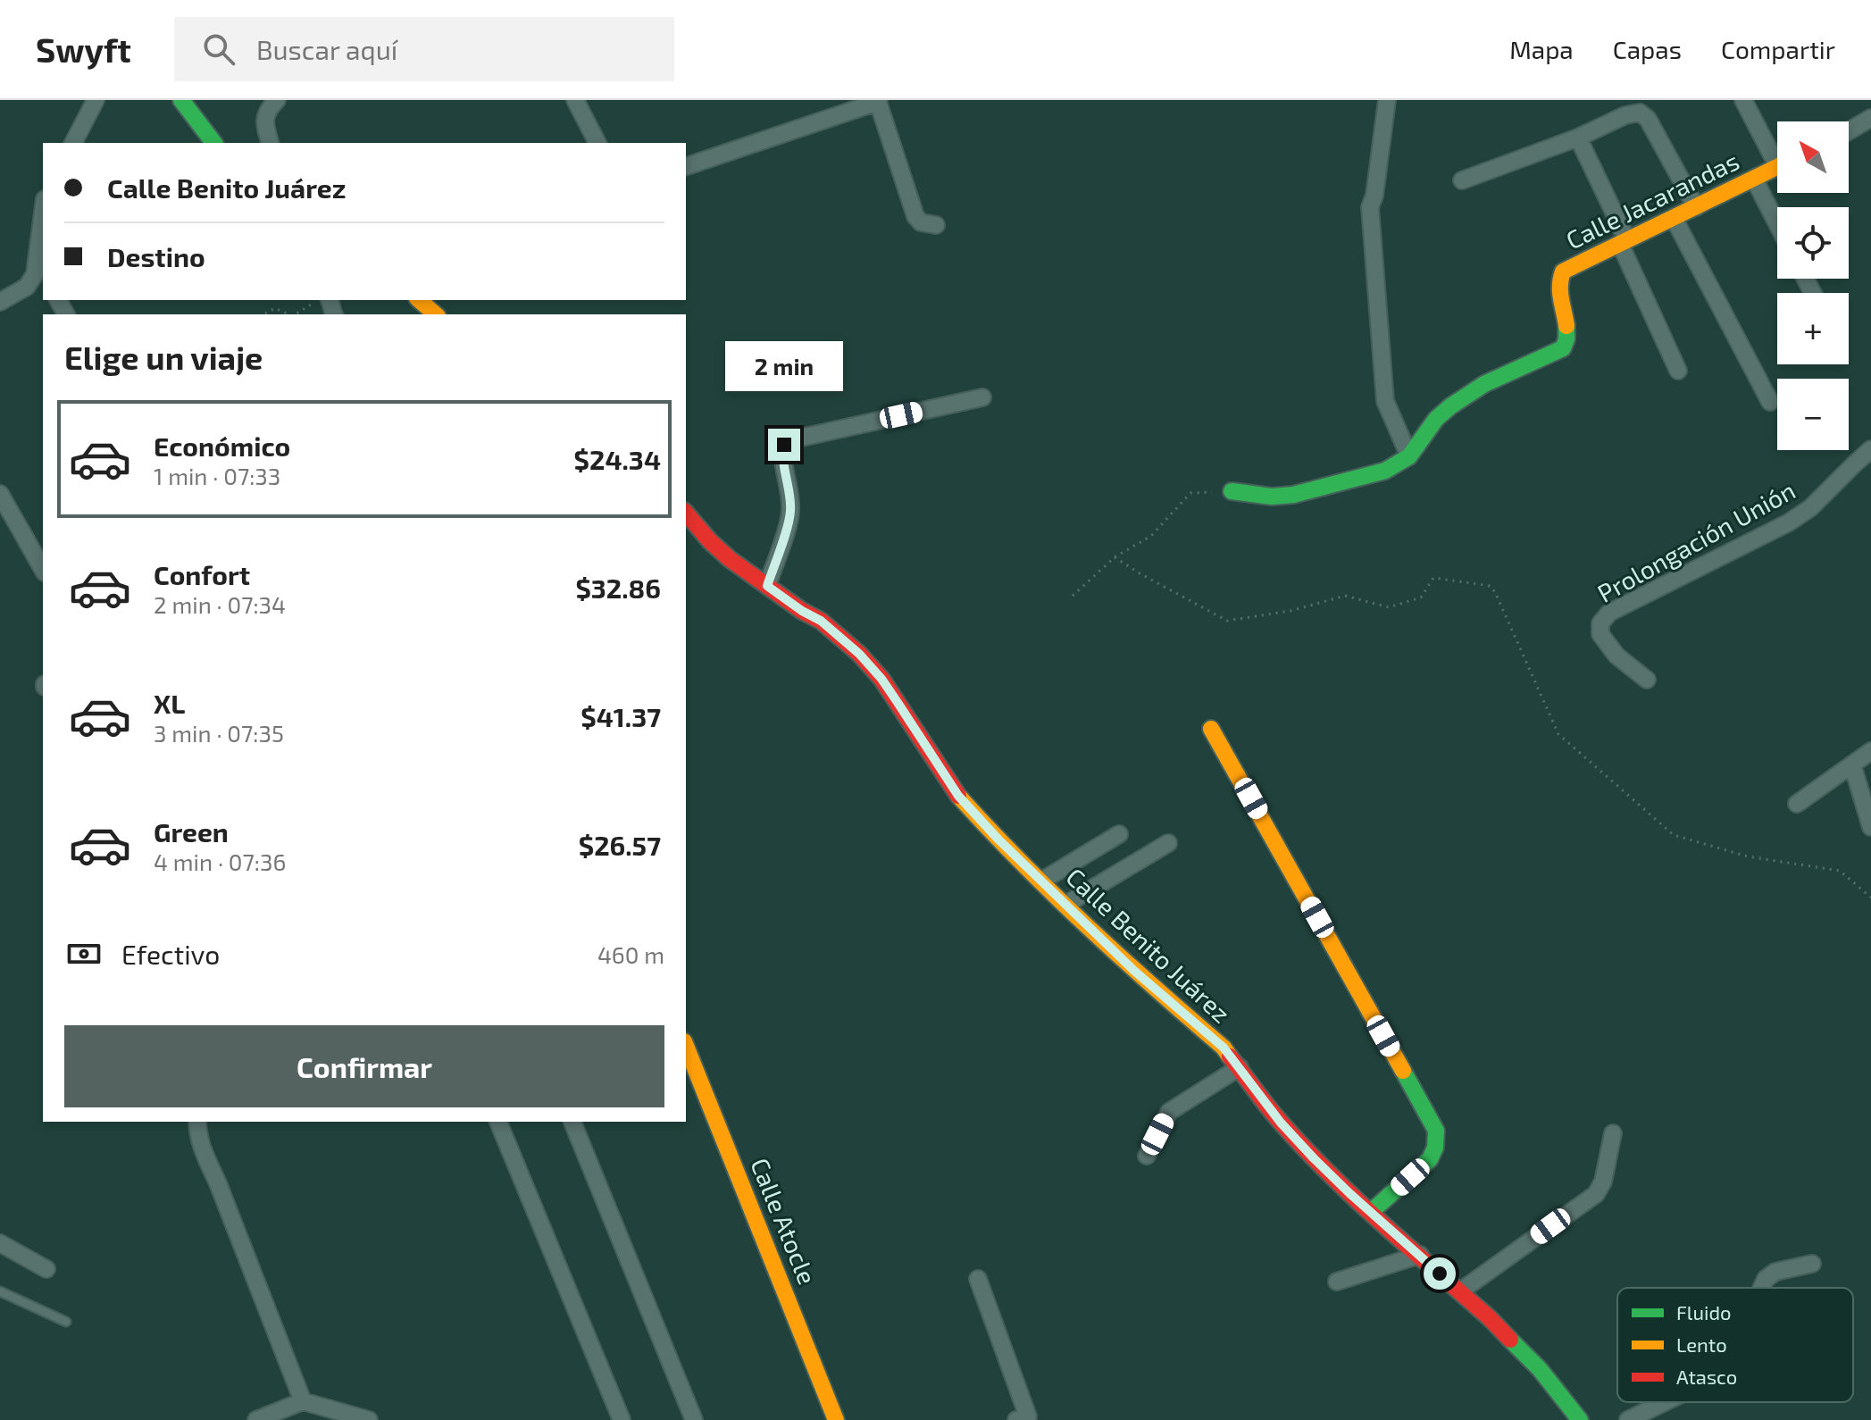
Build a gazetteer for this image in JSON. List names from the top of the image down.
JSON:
{
  "streets": {
    "street": [
      "Calle Jacarandas",
      "Prolongación Unión",
      "Calle Benito Juárez",
      "Calle Atocle"
    ]
  },
  "legend": ["Fluido", "Lento", "Atasco"],
  "north": "top left",
  "page": {
    "header": "Swyft",
    "search": "Buscar aquí",
    "nav": ["Mapa", "Capas", "Compartir"],
    "map_buttons": ["+", "−"],
    "banner": ["Calle Benito Juárez", "Destino"],
    "heading": "Elige un viaje",
    "bubble": "2 min",
    "list": [
      {
        "name": "Económico",
        "note": "1 min · 07:33",
        "value": "$24.34"
      },
      {
        "name": "Confort",
        "note": "2 min · 07:34",
        "value": "$32.86"
      },
      {
        "name": "XL",
        "note": "3 min · 07:35",
        "value": "$41.37"
      },
      {
        "name": "Green",
        "note": "4 min · 07:36",
        "value": "$26.57"
      }
    ],
    "pay": ["Efectivo", "460 m"],
    "buttons": "Confirmar"
  }
}
